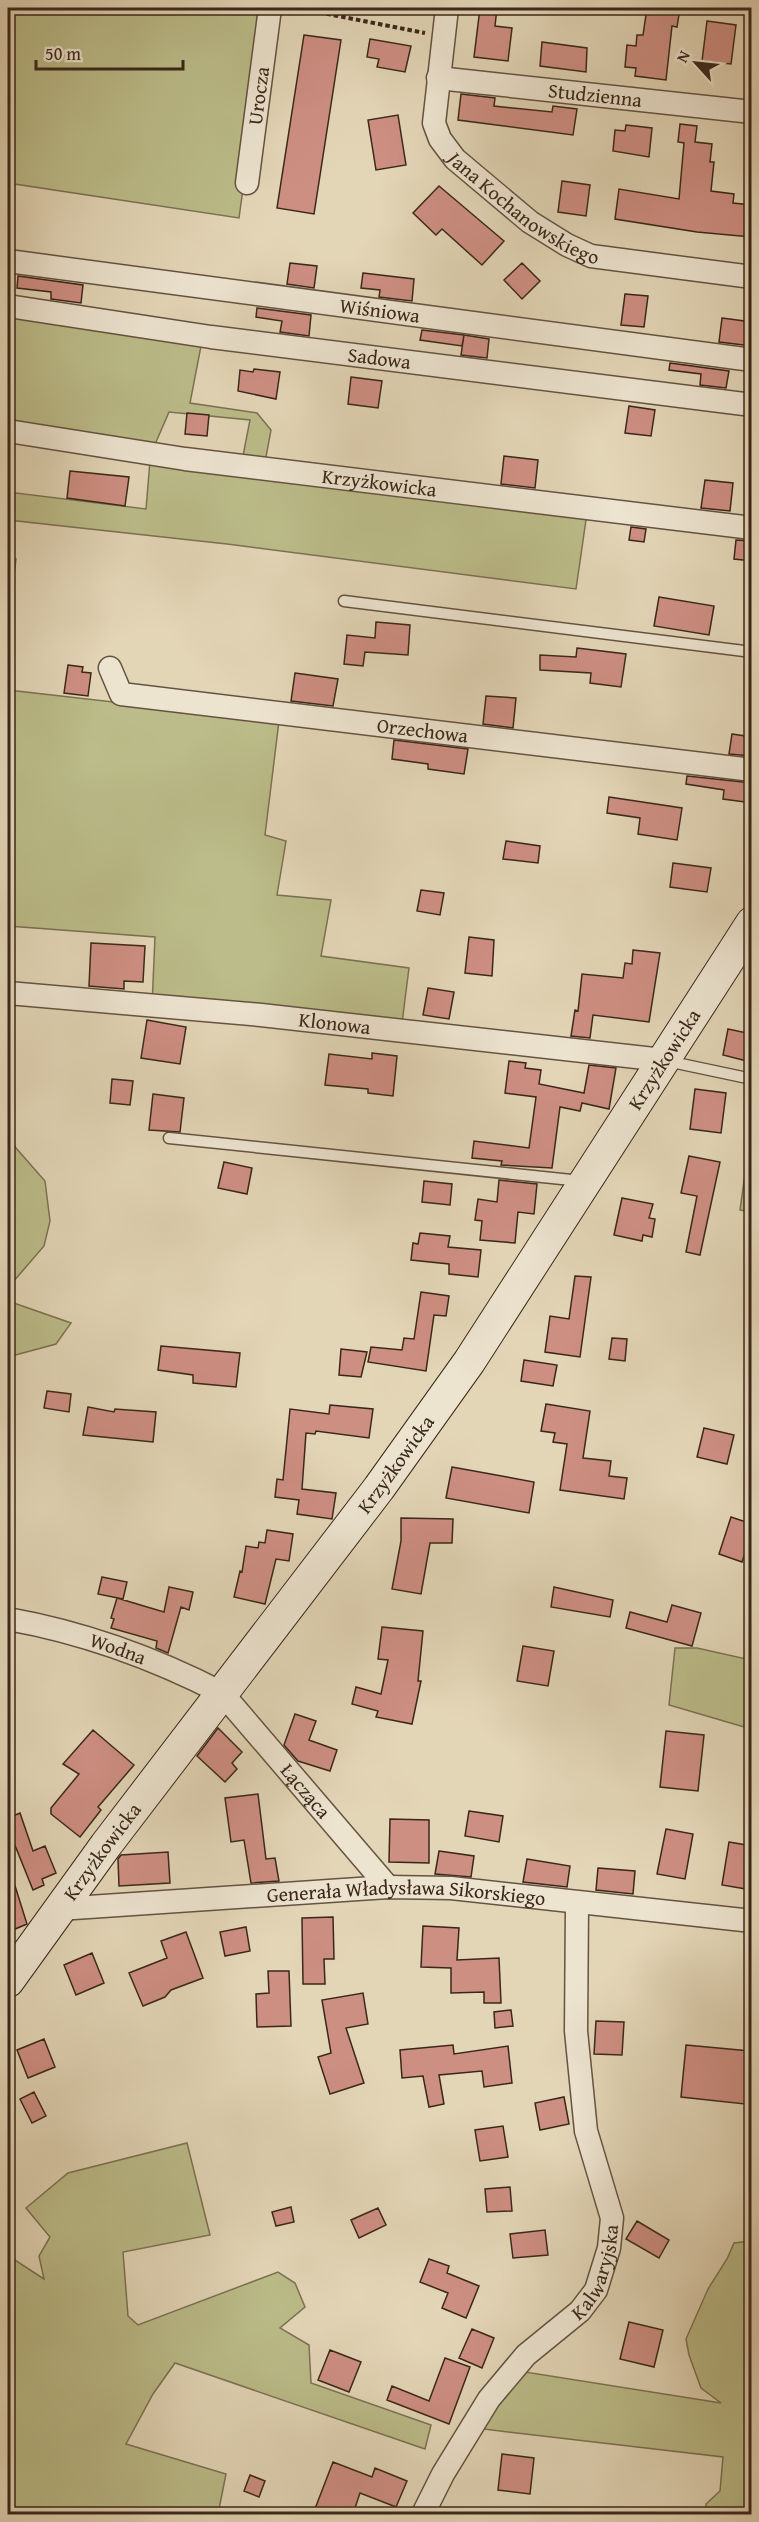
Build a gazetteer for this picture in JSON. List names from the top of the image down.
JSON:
{
  "streets": {
    "street": [
      "Urocza",
      "Studzienna",
      "Jana Kochanowskiego",
      "Wiśniowa",
      "Sadowa",
      "Krzyżkowicka",
      "Orzechowa",
      "Klonowa",
      "Wodna",
      "Łącząca",
      "Generała Władysława Sikorskiego",
      "Kalwaryjska"
    ]
  },
  "crossings": [
    ["Studzienna", "Jana Kochanowskiego"],
    ["Krzyżkowicka", "Klonowa"],
    ["Krzyżkowicka", "Wodna"],
    ["Krzyżkowicka", "Łącząca"],
    ["Krzyżkowicka", "Generała Władysława Sikorskiego"],
    ["Wodna", "Łącząca"],
    ["Łącząca", "Generała Władysława Sikorskiego"],
    ["Generała Władysława Sikorskiego", "Kalwaryjska"]
  ],
  "scale_bar": "50 m",
  "north": "top left"
}
